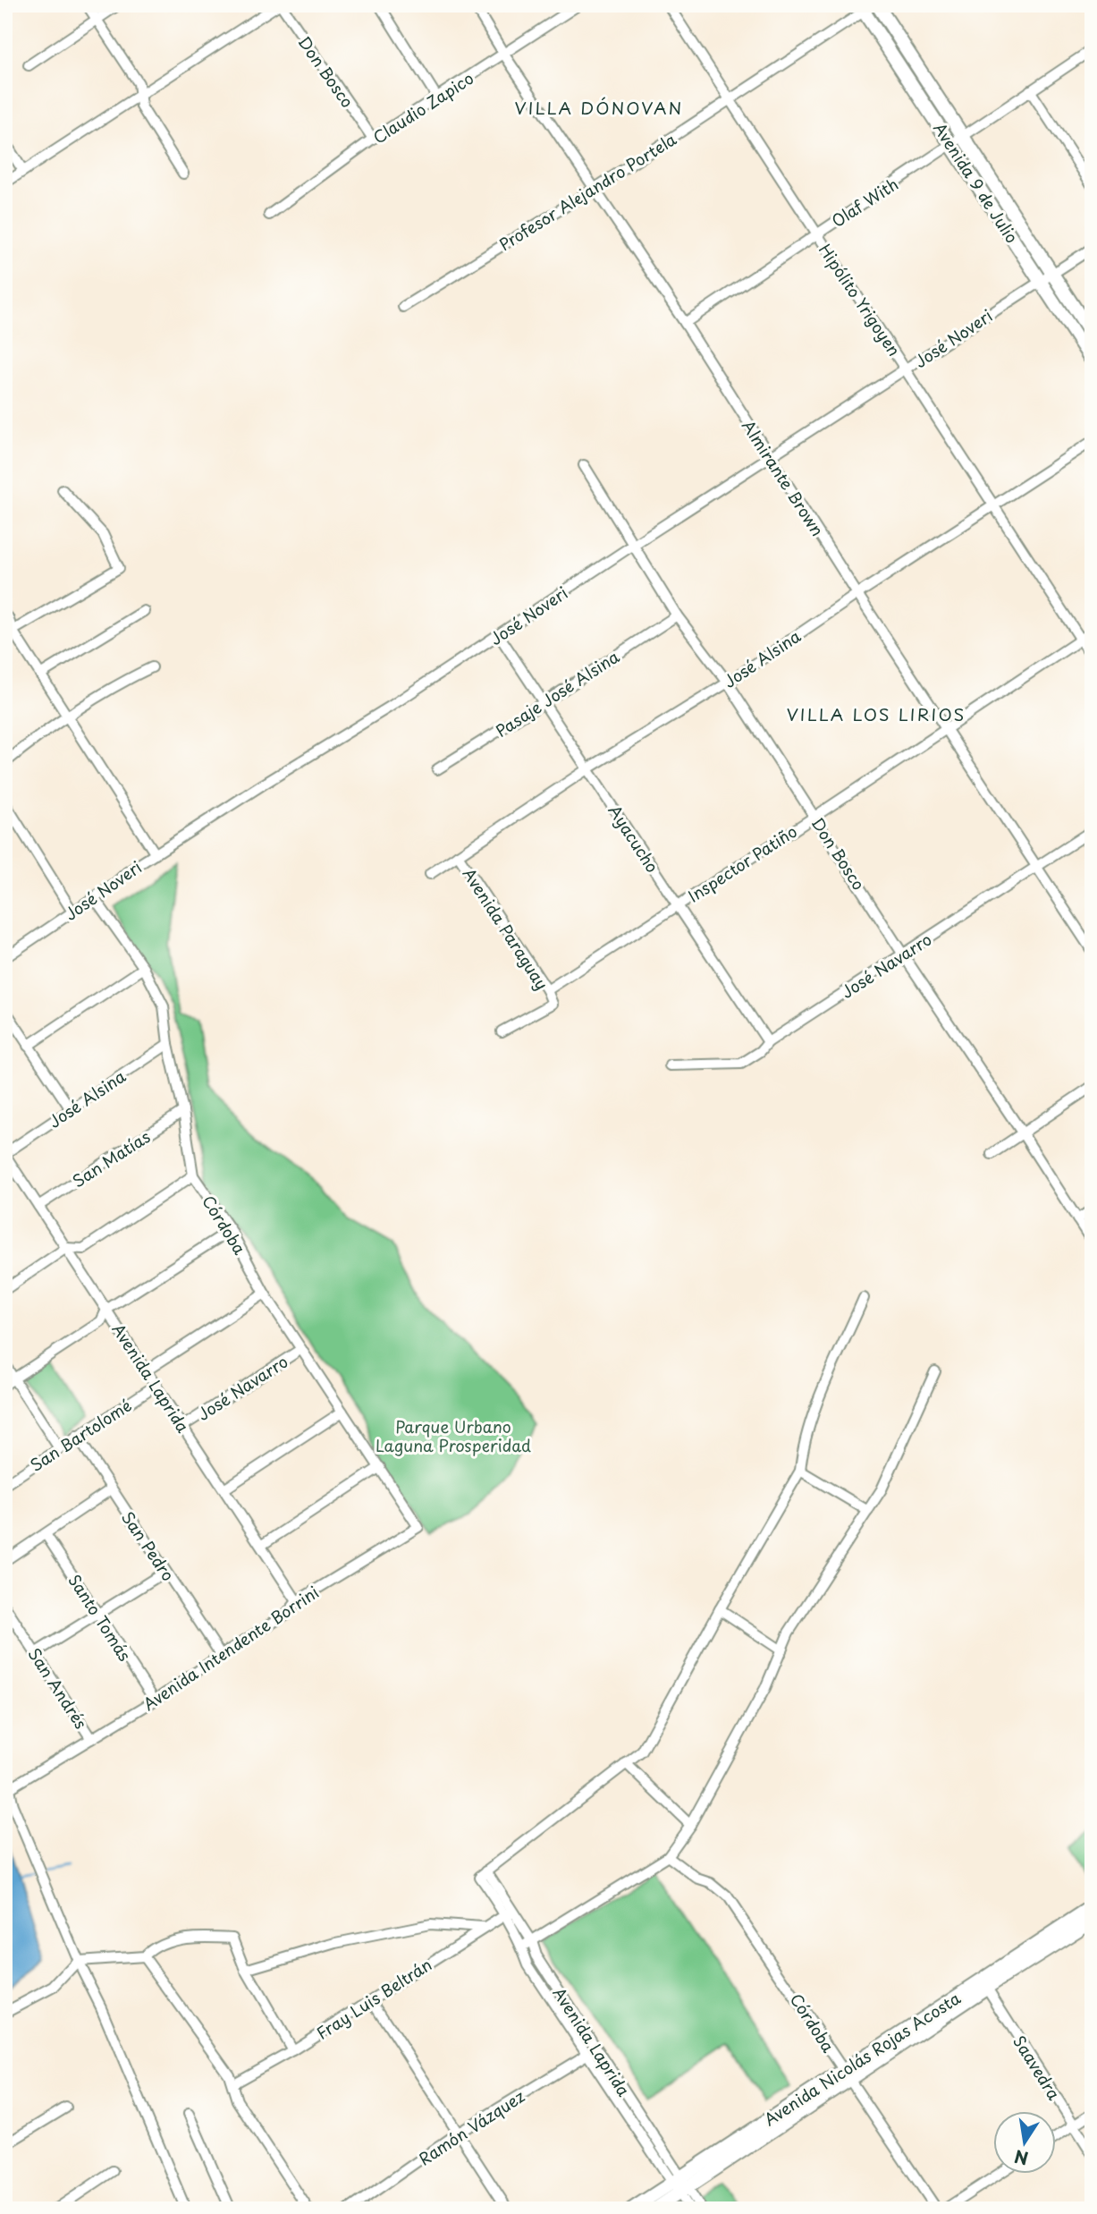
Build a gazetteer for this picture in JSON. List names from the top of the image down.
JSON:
{
  "streets": {
    "main road": ["Avenida 9 de Julio", "Avenida Nicolás Rojas Acosta"],
    "street": [
      "Don Bosco",
      "Claudio Zapico",
      "Profesor Alejandro Portela",
      "Olaf With",
      "Hipólito Yrigoyen",
      "José Noveri",
      "Almirante Brown",
      "José Alsina",
      "Pasaje José Alsina",
      "Ayacucho",
      "Inspector Patiño",
      "Avenida Paraguay",
      "José Navarro",
      "San Matías",
      "Córdoba",
      "Avenida Laprida",
      "San Bartolomé",
      "San Pedro",
      "Santo Tomás",
      "Avenida Intendente Borrini",
      "San Andrés",
      "Fray Luis Beltrán",
      "Saavedra",
      "Ramón Vázquez"
    ]
  },
  "crossings": [
    ["Don Bosco", "Claudio Zapico"],
    ["Don Bosco", "José Noveri"],
    ["Don Bosco", "José Alsina"],
    ["Don Bosco", "Pasaje José Alsina"],
    ["Don Bosco", "Inspector Patiño"],
    ["Don Bosco", "José Navarro"],
    ["Claudio Zapico", "Almirante Brown"],
    ["Avenida 9 de Julio", "Profesor Alejandro Portela"],
    ["Avenida 9 de Julio", "Olaf With"],
    ["Avenida 9 de Julio", "José Noveri"],
    ["Profesor Alejandro Portela", "Hipólito Yrigoyen"],
    ["Profesor Alejandro Portela", "Almirante Brown"],
    ["Olaf With", "Hipólito Yrigoyen"],
    ["Olaf With", "Almirante Brown"],
    ["Hipólito Yrigoyen", "José Noveri"],
    ["Hipólito Yrigoyen", "José Alsina"],
    ["Hipólito Yrigoyen", "Inspector Patiño"],
    ["José Noveri", "Almirante Brown"],
    ["José Noveri", "Ayacucho"],
    ["José Noveri", "Córdoba"],
    ["Almirante Brown", "José Alsina"],
    ["Almirante Brown", "Inspector Patiño"],
    ["Almirante Brown", "José Navarro"],
    ["José Alsina", "Ayacucho"],
    ["José Alsina", "Avenida Paraguay"],
    ["José Alsina", "Córdoba"],
    ["José Alsina", "Avenida Laprida"],
    ["Pasaje José Alsina", "Ayacucho"],
    ["Ayacucho", "Inspector Patiño"],
    ["Ayacucho", "José Navarro"],
    ["Inspector Patiño", "Avenida Paraguay"],
    ["José Navarro", "Córdoba"],
    ["José Navarro", "Avenida Laprida"],
    ["San Matías", "Córdoba"],
    ["San Matías", "Avenida Laprida"],
    ["Córdoba", "Avenida Intendente Borrini"],
    ["Córdoba", "Avenida Nicolás Rojas Acosta"],
    ["Avenida Laprida", "San Bartolomé"],
    ["Avenida Laprida", "Avenida Intendente Borrini"],
    ["Avenida Laprida", "Fray Luis Beltrán"],
    ["Avenida Laprida", "Avenida Nicolás Rojas Acosta"],
    ["Avenida Laprida", "Ramón Vázquez"],
    ["San Bartolomé", "San Pedro"],
    ["San Pedro", "Avenida Intendente Borrini"],
    ["Santo Tomás", "Avenida Intendente Borrini"],
    ["Avenida Intendente Borrini", "San Andrés"],
    ["Avenida Nicolás Rojas Acosta", "Saavedra"]
  ],
  "districts": ["VILLA DÓNOVAN", "VILLA LOS LIRIOS"],
  "parks": ["Parque Urbano Laguna Prosperidad"],
  "north": "bottom"
}
